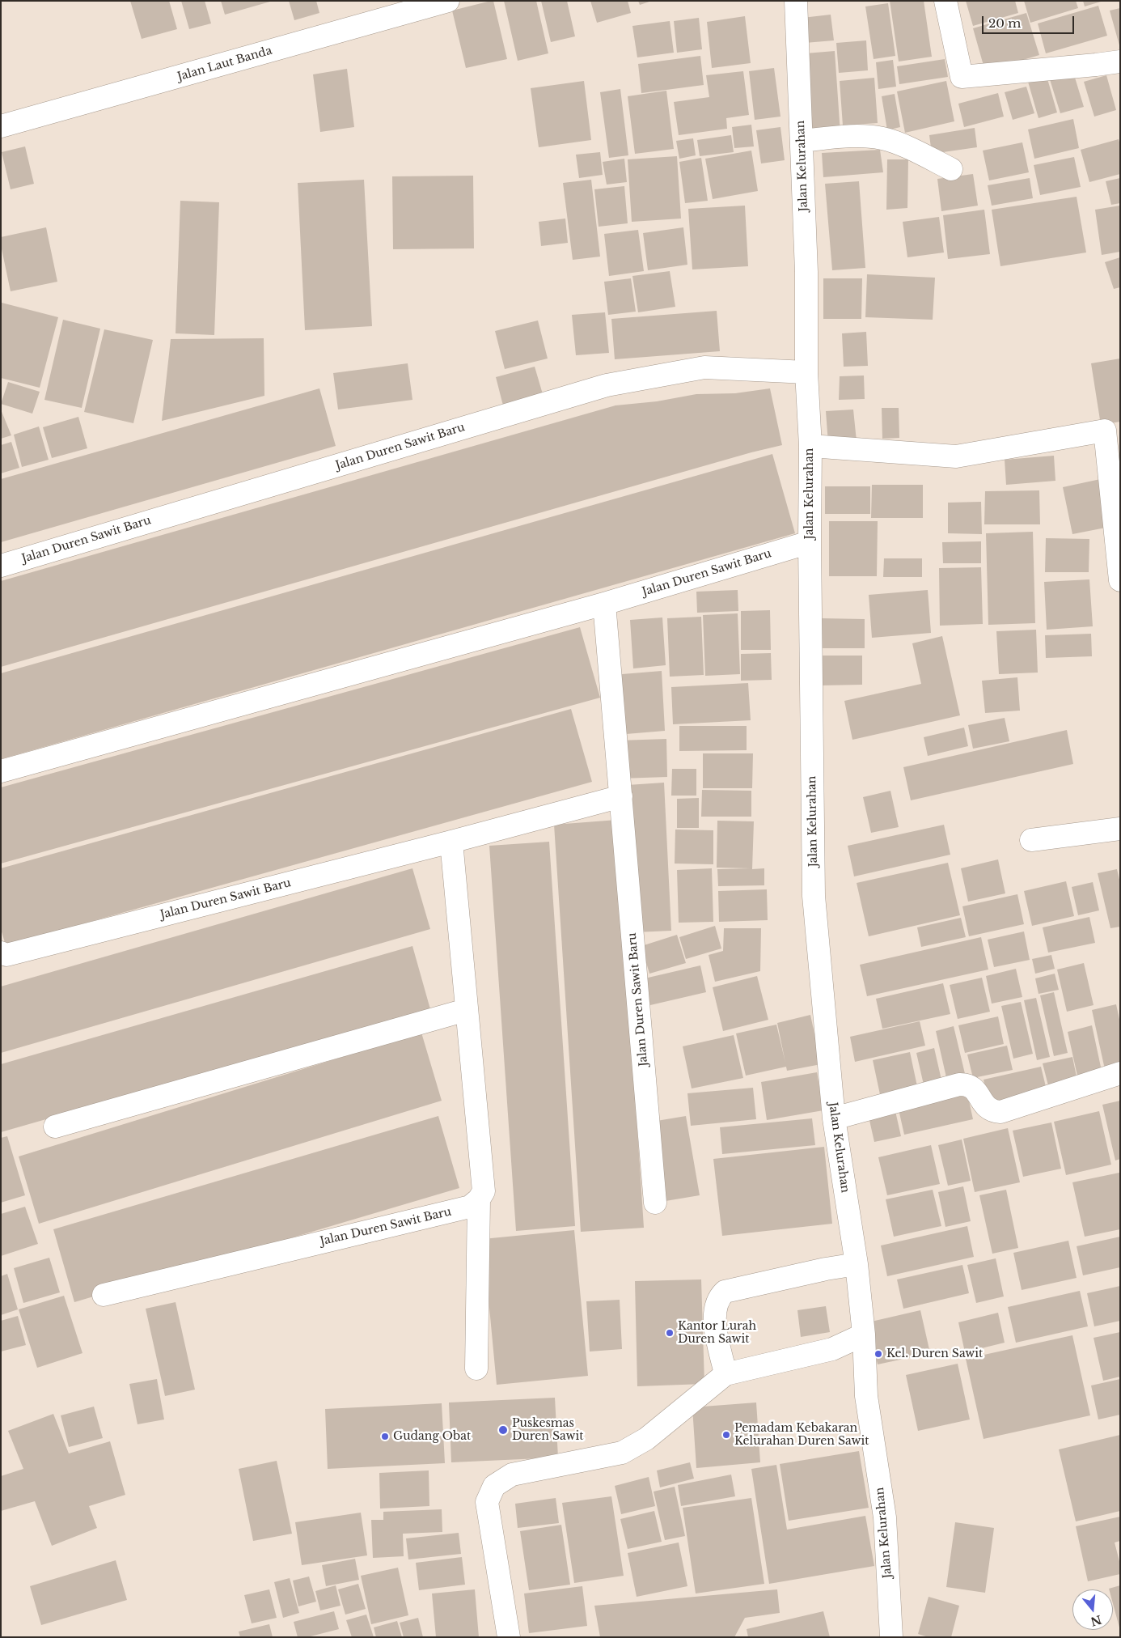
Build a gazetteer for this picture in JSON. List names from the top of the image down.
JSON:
{
  "streets": {
    "street": ["Jalan Laut Banda", "Jalan Kelurahan", "Jalan Duren Sawit Baru"]
  },
  "crossings": [
    ["Jalan Kelurahan", "Jalan Duren Sawit Baru"]
  ],
  "places": [
    "Kantor Lurah Duren Sawit",
    "Kel. Duren Sawit",
    "Puskesmas Duren Sawit",
    "Pemadam Kebakaran Kelurahan Duren Sawit",
    "Gudang Obat"
  ],
  "scale_bar": "20 m",
  "north": "bottom"
}
